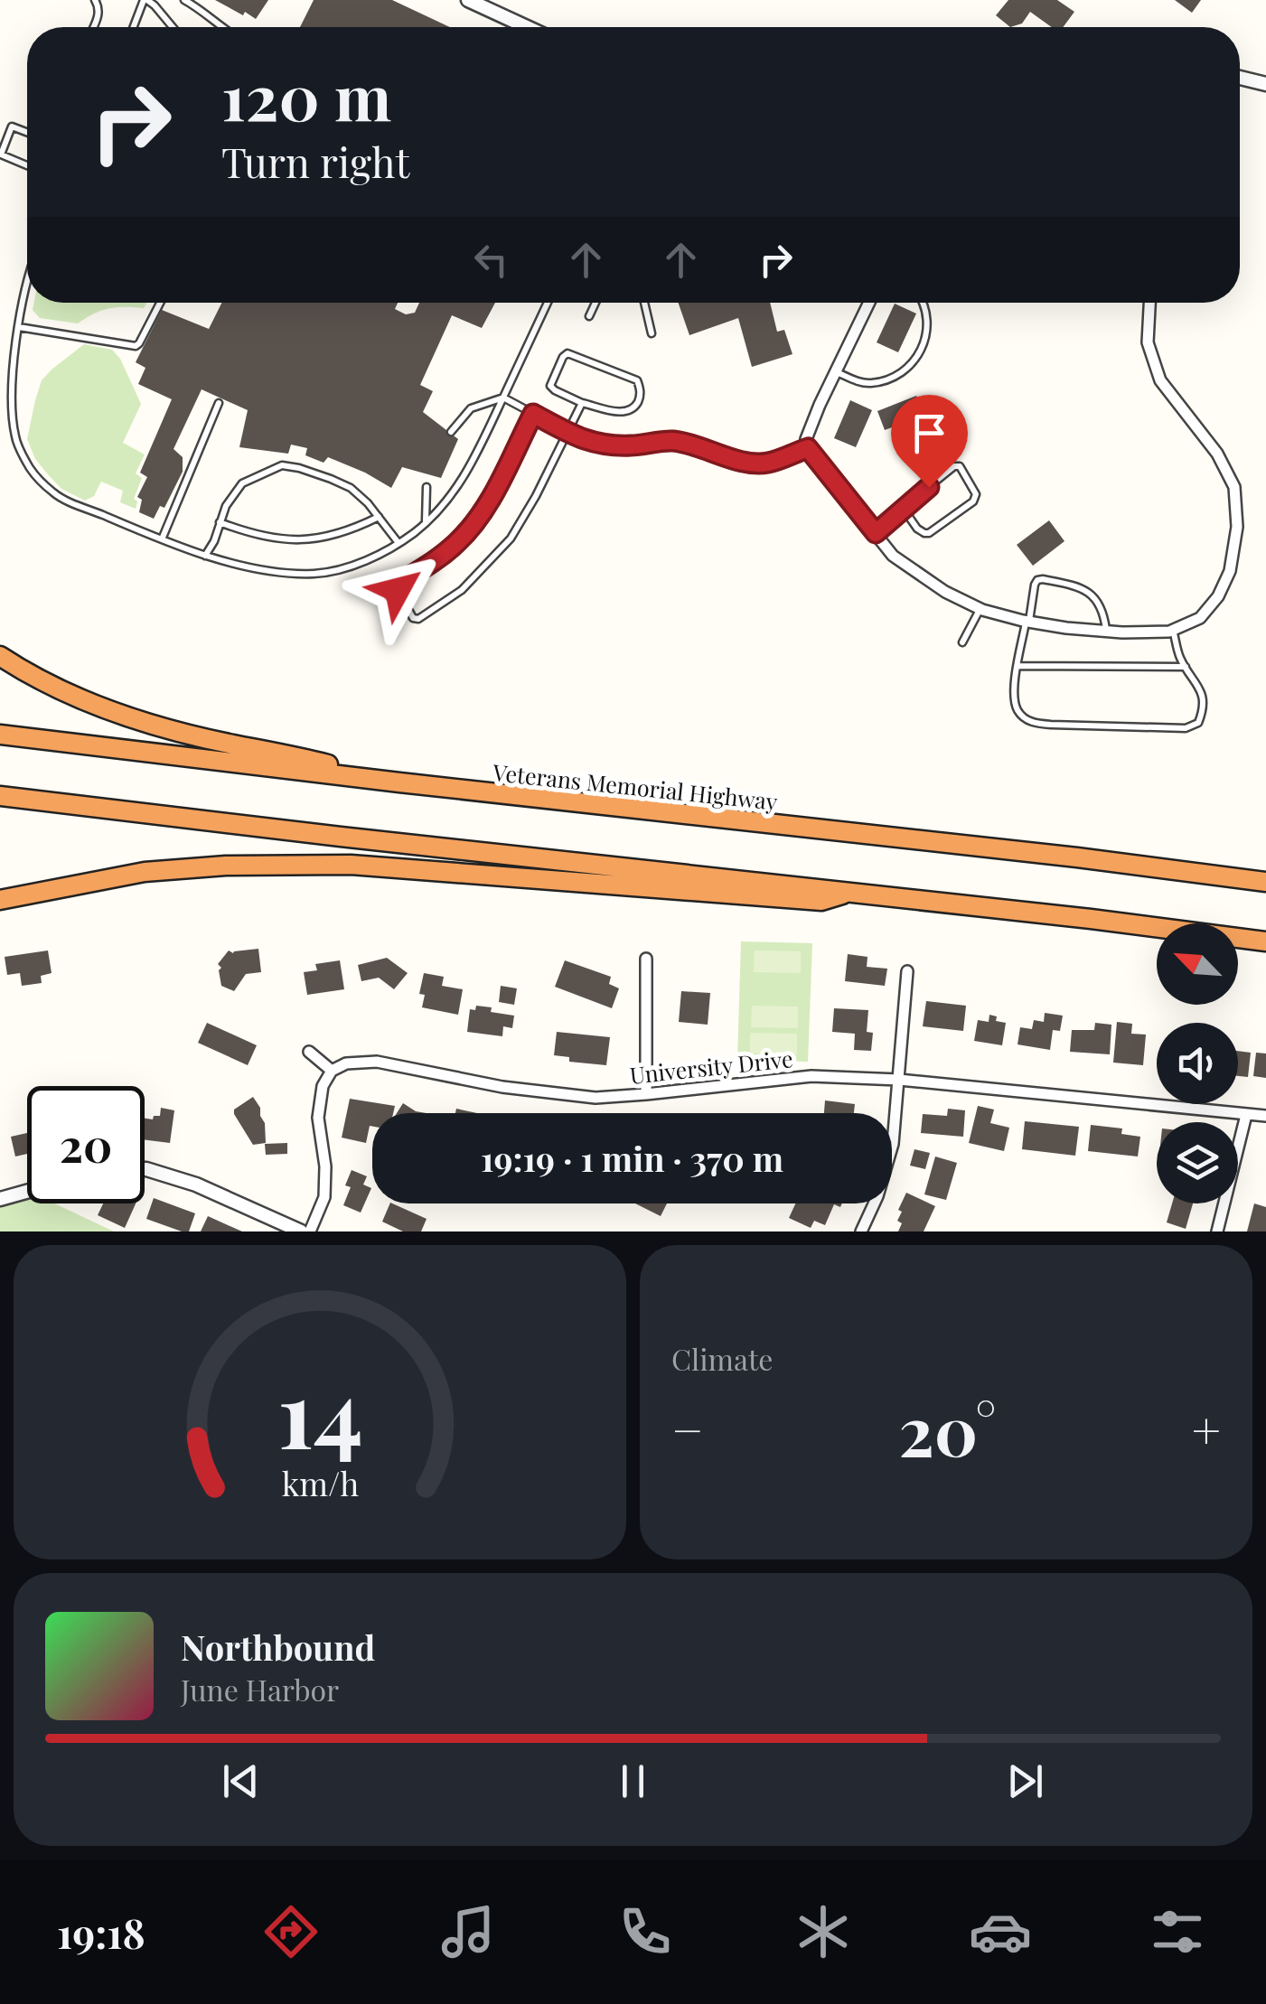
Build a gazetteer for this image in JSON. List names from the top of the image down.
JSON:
{
  "streets": {
    "highway": ["Veterans Memorial Highway"],
    "street": ["University Drive"]
  },
  "north": "top left",
  "page": {
    "turn": ["120 m", "Turn right"],
    "limit": "20",
    "trip": "19:19 · 1 min · 370 m",
    "tile": "Climate",
    "heat": ["−", "20°", "+"],
    "song": ["Northbound", "June Harbor"],
    "tabs": "19:18",
    "gauge": ["14", "km/h"]
  }
}
